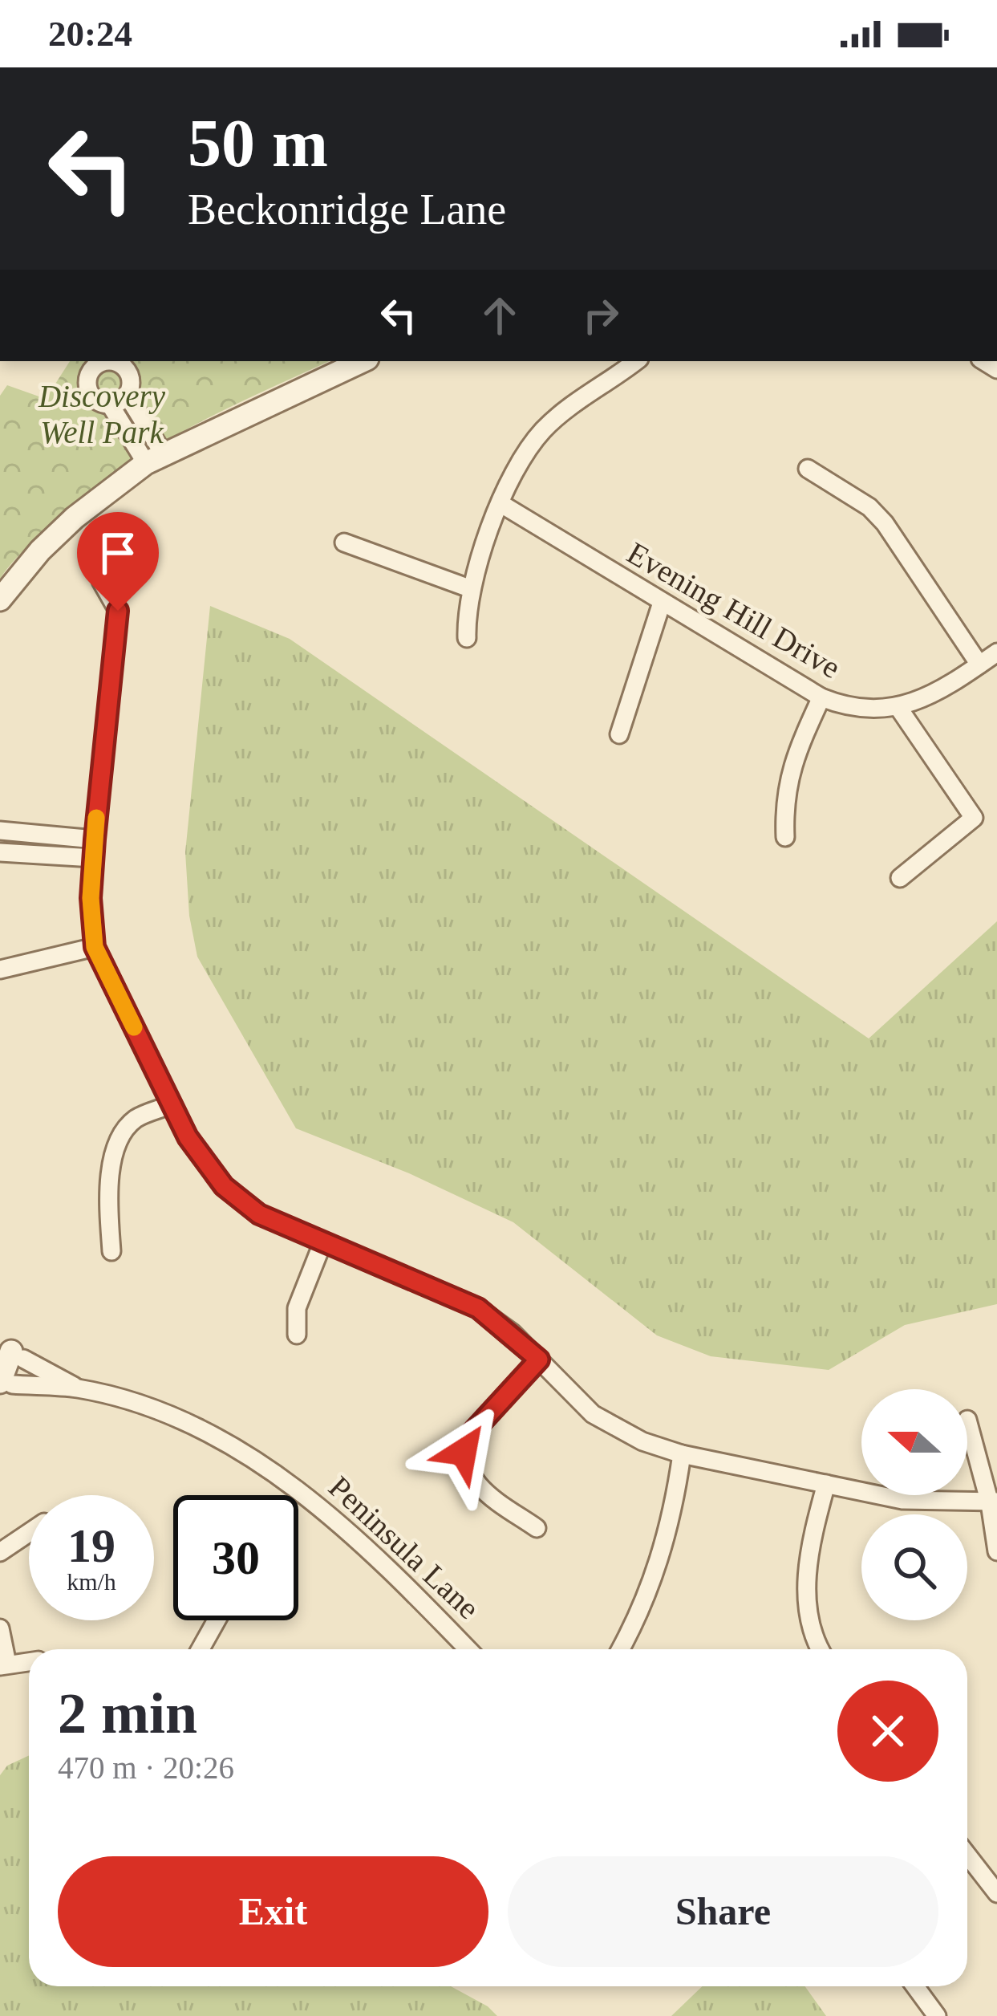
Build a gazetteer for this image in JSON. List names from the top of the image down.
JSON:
{
  "streets": {
    "street": ["Evening Hill Drive", "Peninsula Lane"]
  },
  "parks": ["Discovery Well Park"],
  "north": "left",
  "page": {
    "status": "20:24",
    "turn": ["50 m", "Beckonridge Lane"],
    "speed": "19 km/h",
    "limit": "30",
    "heading": ["2 min", "470 m · 20:26"],
    "buttons": ["Exit", "Share"]
  }
}
